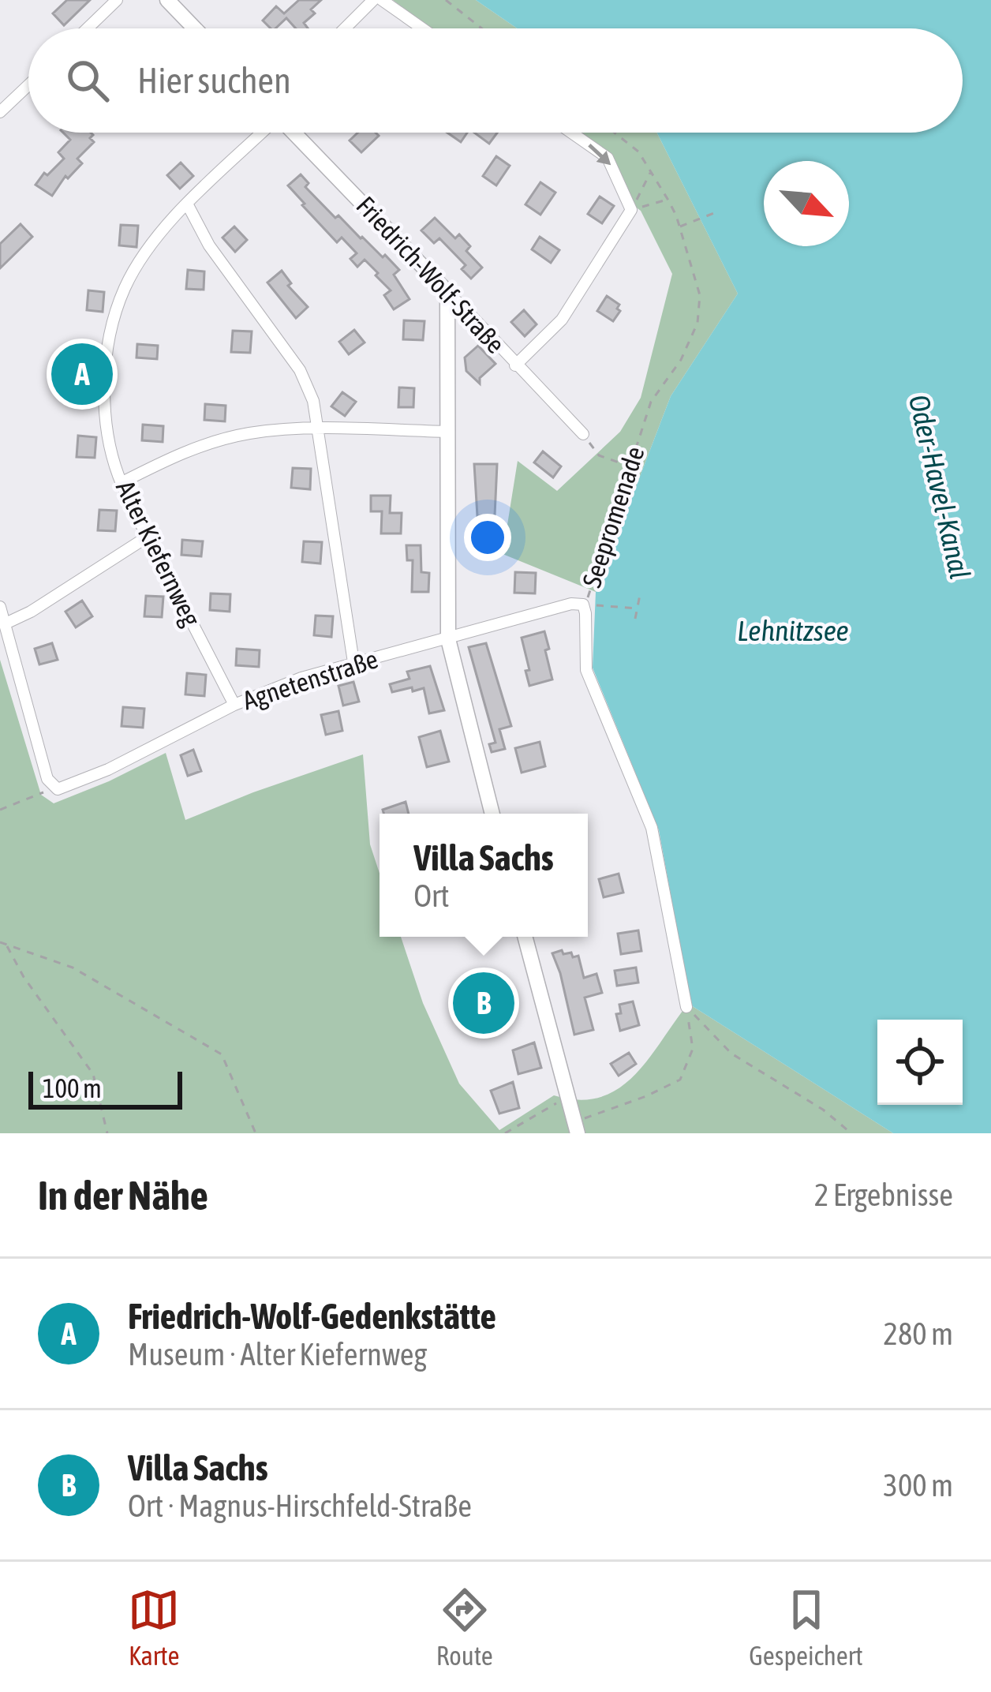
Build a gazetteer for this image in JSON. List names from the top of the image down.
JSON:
{
  "streets": {
    "street": [
      "Friedrich-Wolf-Straße",
      "Seepromenade",
      "Alter Kiefernweg",
      "Agnetenstraße"
    ]
  },
  "crossings": [
    ["Seepromenade", "Agnetenstraße"],
    ["Alter Kiefernweg", "Agnetenstraße"]
  ],
  "water": ["Oder-Havel-Kanal", "Lehnitzsee"],
  "scale_bar": "100 m",
  "north": "bottom right",
  "page": {
    "search": "Hier suchen",
    "pins": ["A", "B"],
    "popup": ["Villa Sachs", "Ort"],
    "scale": "100 m",
    "heading": ["In der Nähe", "2 Ergebnisse"],
    "list": [
      {
        "mark": "A",
        "name": "Friedrich-Wolf-Gedenkstätte",
        "note": "Museum · Alter Kiefernweg",
        "value": "280 m"
      },
      {
        "mark": "B",
        "name": "Villa Sachs",
        "note": "Ort · Magnus-Hirschfeld-Straße",
        "value": "300 m"
      }
    ],
    "nav": ["Karte", "Route", "Gespeichert"]
  }
}
